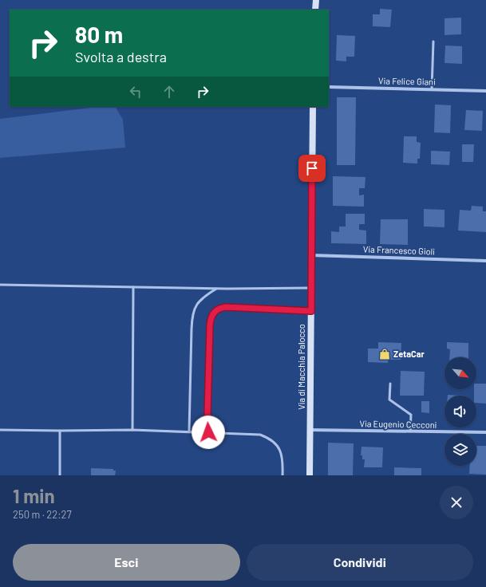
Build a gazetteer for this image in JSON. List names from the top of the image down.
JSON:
{
  "streets": {
    "street": [
      "Via Felice Giani",
      "Via Francesco Gioli",
      "Via di Macchia Palocco",
      "Via Eugenio Cecconi"
    ]
  },
  "crossings": [
    ["Via Francesco Gioli", "Via di Macchia Palocco"],
    ["Via di Macchia Palocco", "Via Eugenio Cecconi"]
  ],
  "places": {
    "shop": ["ZetaCar"]
  },
  "north": "bottom right",
  "page": {
    "turn": ["80 m", "Svolta a destra"],
    "heading": ["1 min", "250 m · 22:27"],
    "buttons": ["Esci", "Condividi"]
  }
}
